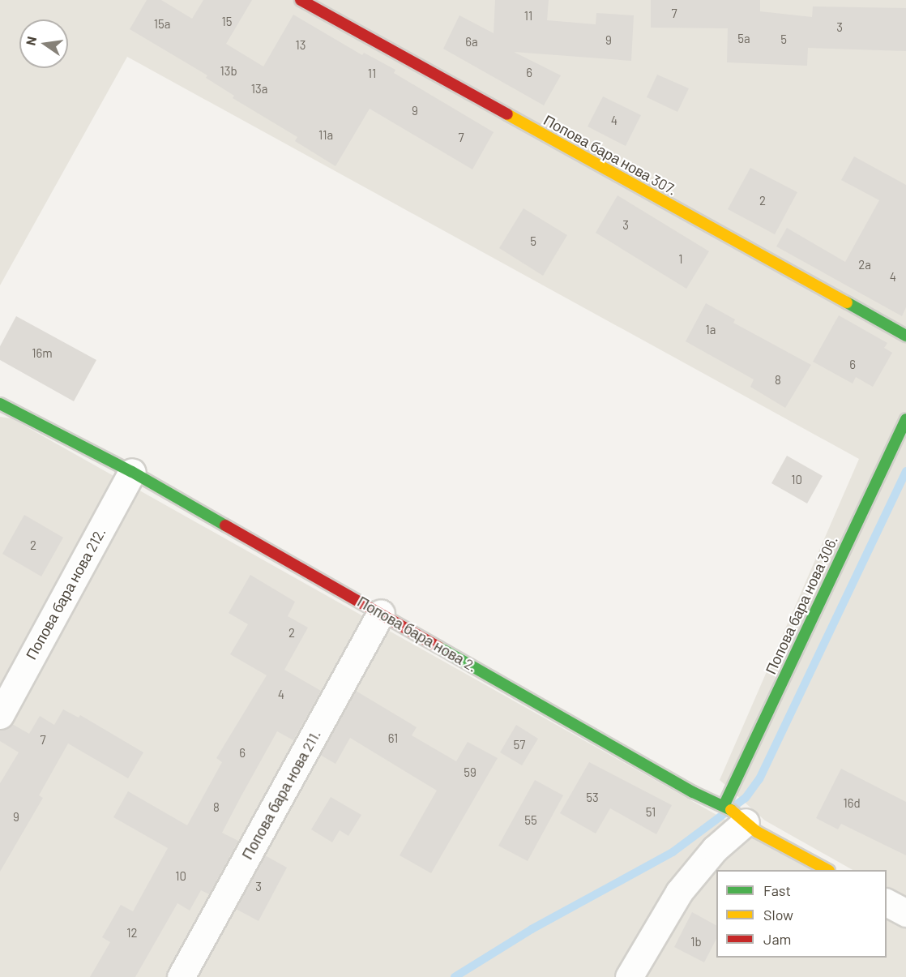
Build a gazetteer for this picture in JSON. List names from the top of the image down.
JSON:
{
  "streets": {
    "street": [
      "Попова бара нова 307.",
      "Попова бара нова 212.",
      "Попова бара нова 306.",
      "Попова бара нова 2.",
      "Попова бара нова 211."
    ]
  },
  "crossings": [
    ["Попова бара нова 212.", "Попова бара нова 2."],
    ["Попова бара нова 306.", "Попова бара нова 2."],
    ["Попова бара нова 2.", "Попова бара нова 211."]
  ],
  "house_numbers": [
    "7",
    "11",
    "15",
    "15a",
    "3",
    "5a",
    "5",
    "9",
    "6a",
    "13",
    "13b",
    "6",
    "11",
    "13a",
    "9",
    "4",
    "11a",
    "7",
    "2",
    "3",
    "5",
    "1",
    "2a",
    "4",
    "1a",
    "16m",
    "6",
    "8",
    "10",
    "2",
    "2",
    "4",
    "61",
    "7",
    "57",
    "6",
    "59",
    "53",
    "16d",
    "8",
    "51",
    "9",
    "55",
    "10",
    "3",
    "12",
    "1b"
  ],
  "legend": ["Fast", "Slow", "Jam"],
  "north": "left"
}
